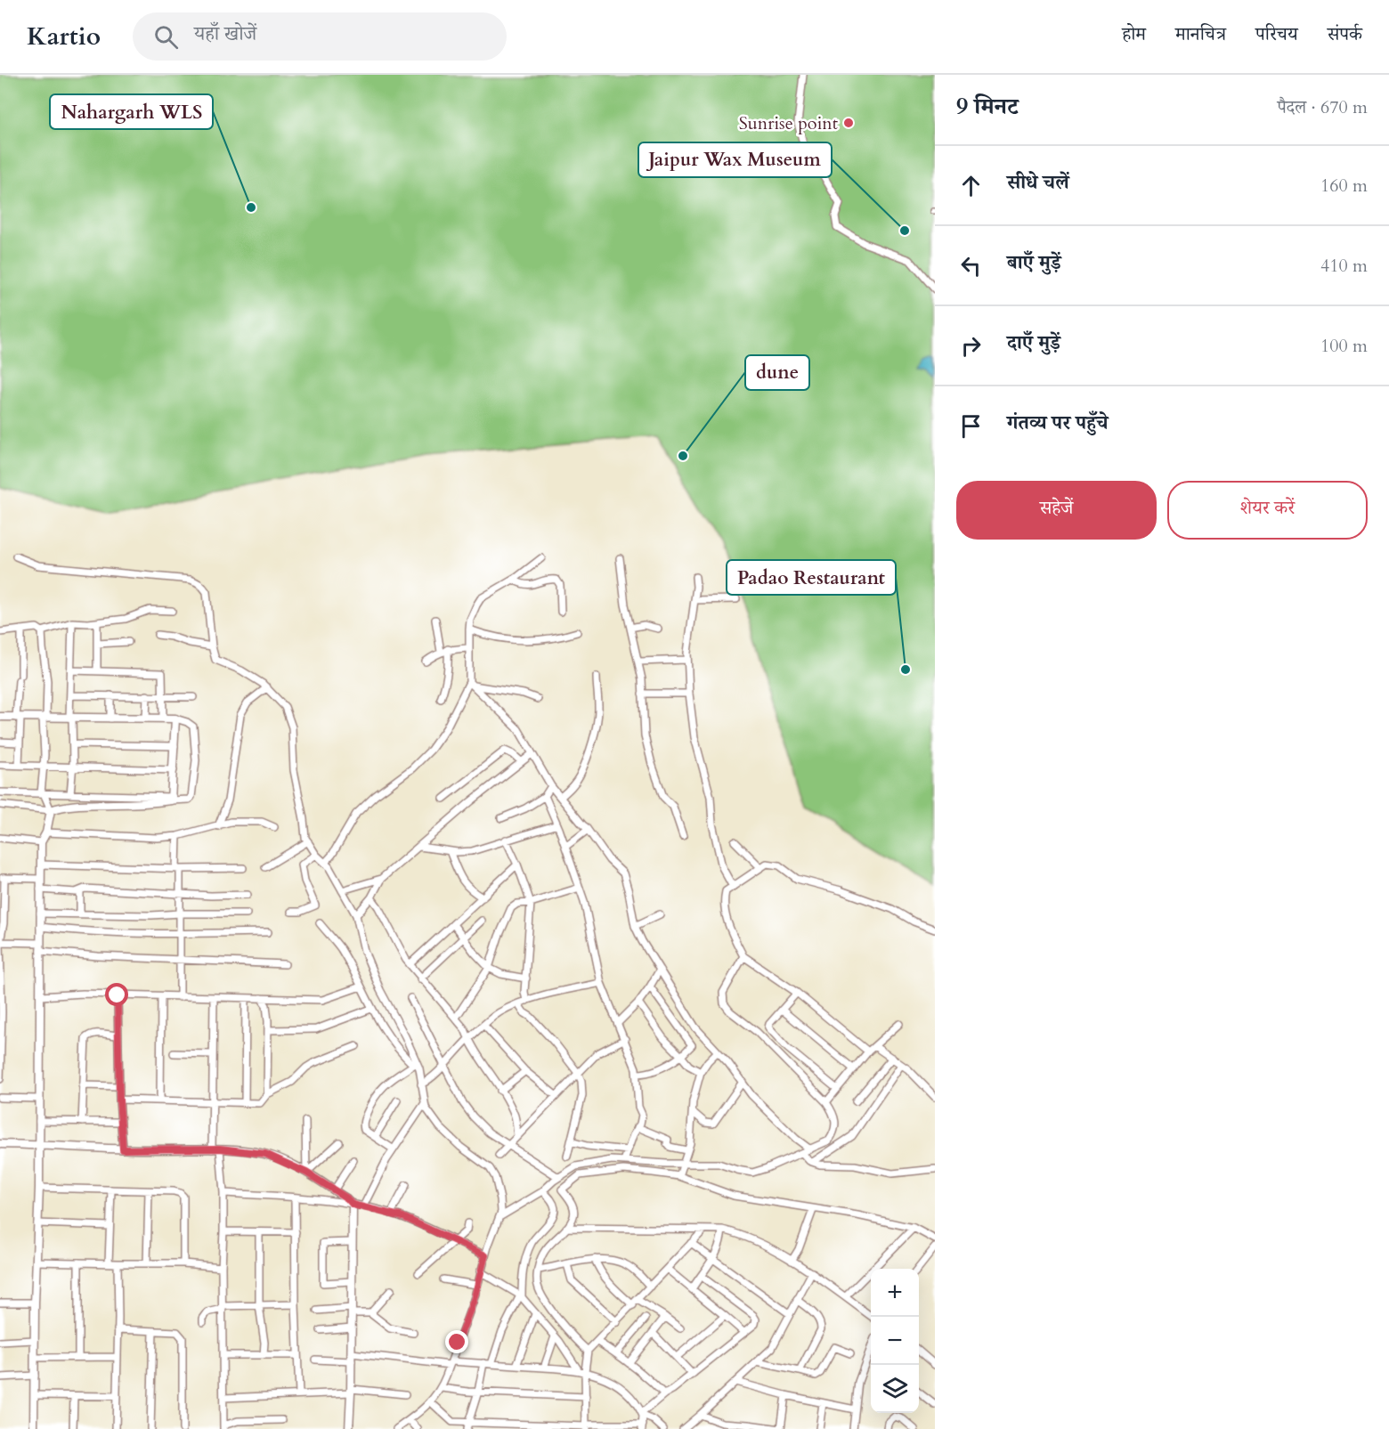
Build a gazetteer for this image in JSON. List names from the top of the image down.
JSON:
{
  "places": [
    "Sunrise point",
    "Nahargarh WLS",
    "Jaipur Wax Museum",
    "dune",
    "Padao Restaurant"
  ],
  "page": {
    "header": "Kartio",
    "search": "यहाँ खोजें",
    "nav": [
      "होम",
      "मानचित्र",
      "परिचय",
      "संपर्क"
    ],
    "heading": ["9 मिनट", "पैदल · 670 m"],
    "list": [
      ["सीधे चलें", "160 m"],
      ["बाएँ मुड़ें", "410 m"],
      ["दाएँ मुड़ें", "100 m"],
      "गंतव्य पर पहुँचे"
    ],
    "buttons": ["सहेजें", "शेयर करें"],
    "map_buttons": ["+", "−"]
  }
}
